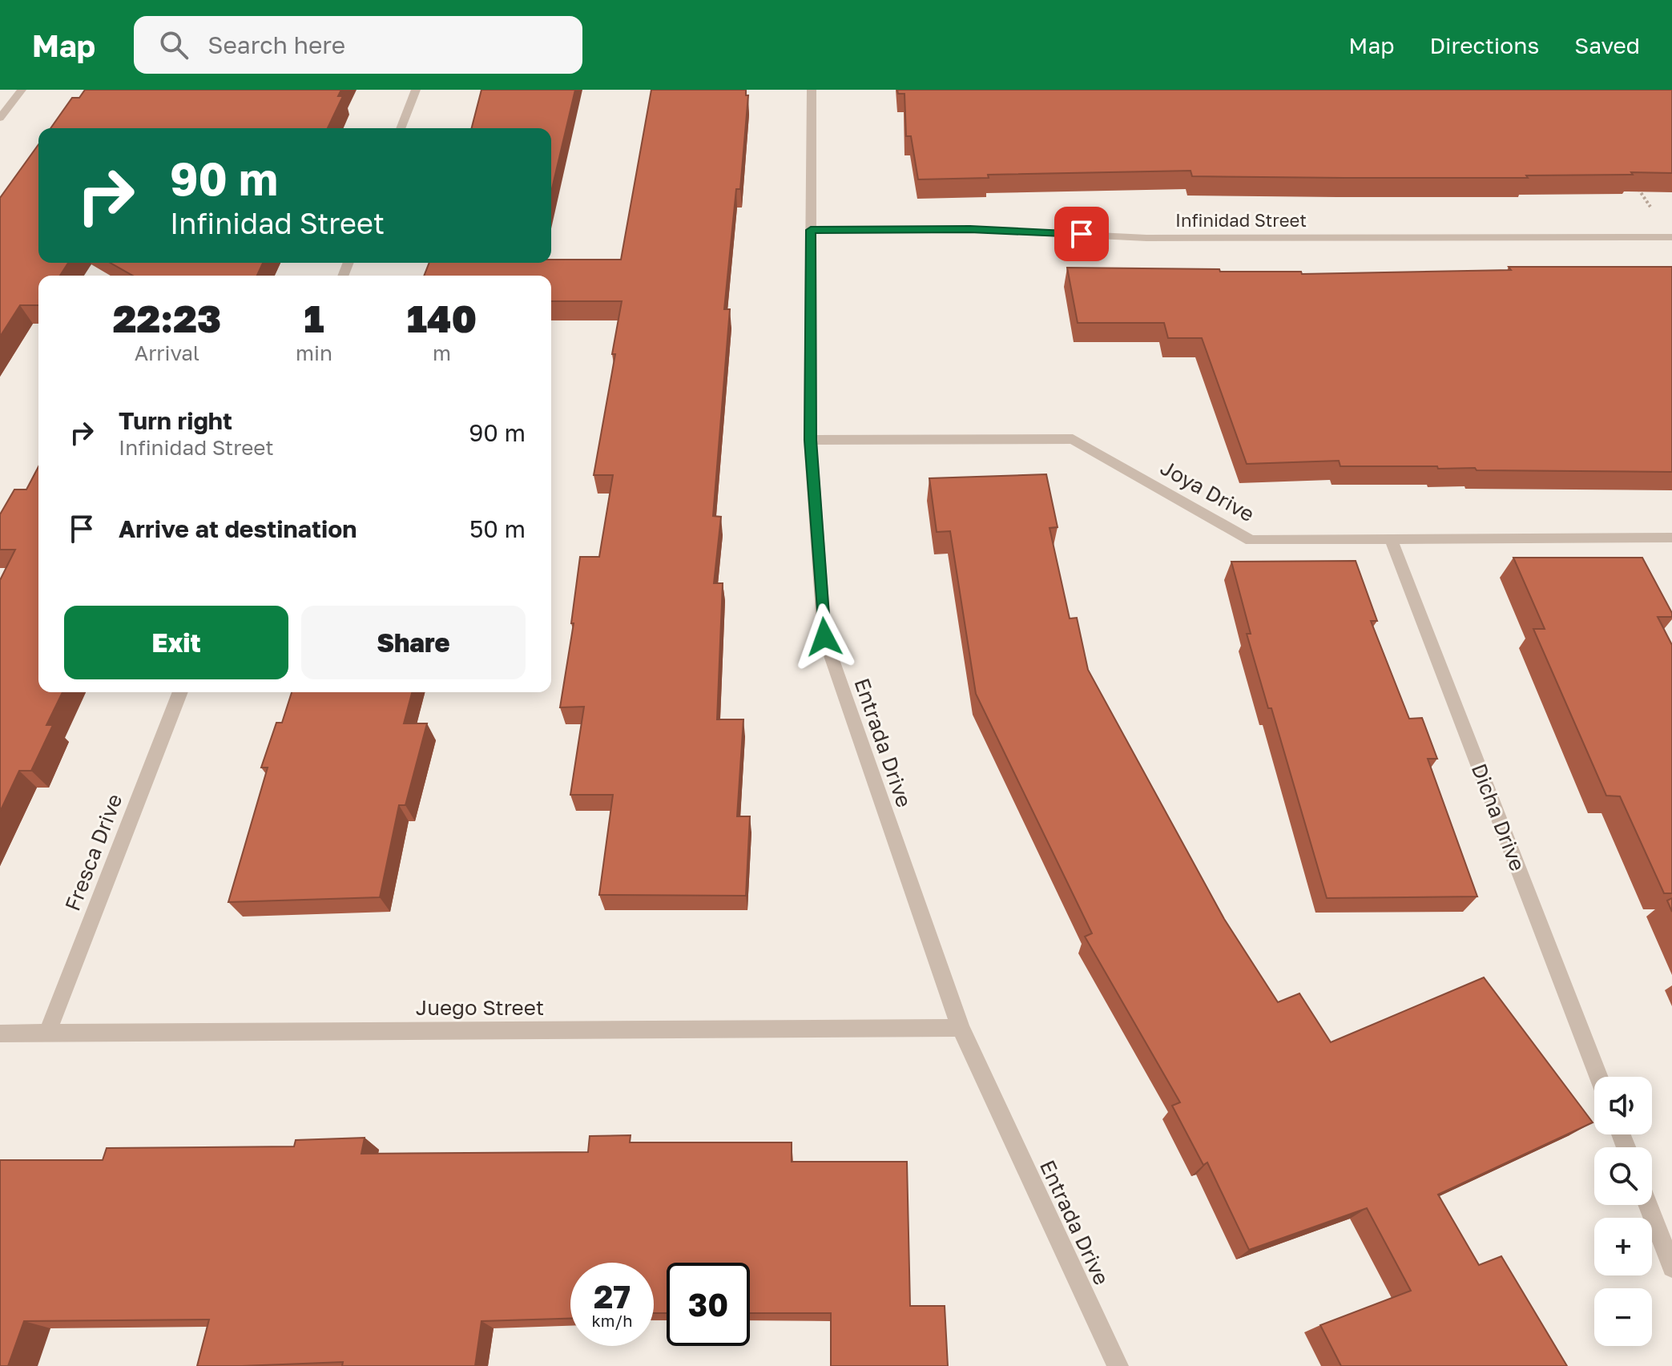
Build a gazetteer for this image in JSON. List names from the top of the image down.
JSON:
{
  "streets": {
    "street": [
      "Infinidad Street",
      "Joya Drive",
      "Entrada Drive",
      "Dicha Drive",
      "Fresca Drive",
      "Juego Street"
    ]
  },
  "crossings": [
    ["Infinidad Street", "Entrada Drive"],
    ["Joya Drive", "Entrada Drive"],
    ["Joya Drive", "Dicha Drive"],
    ["Entrada Drive", "Juego Street"],
    ["Fresca Drive", "Juego Street"]
  ],
  "page": {
    "header": "Map",
    "search": "Search here",
    "nav": ["Map", "Directions", "Saved"],
    "turn": ["90 m", "Infinidad Street"],
    "eta": [
      "22:23",
      "Arrival",
      "1",
      "min",
      "140",
      "m"
    ],
    "list": [
      {
        "name": "Turn right",
        "note": "Infinidad Street",
        "value": "90 m"
      },
      {
        "name": "Arrive at destination",
        "value": "50 m"
      }
    ],
    "buttons": ["Exit", "Share"],
    "map_buttons": ["+", "−"],
    "speed": "27 km/h",
    "limit": "30"
  }
}
